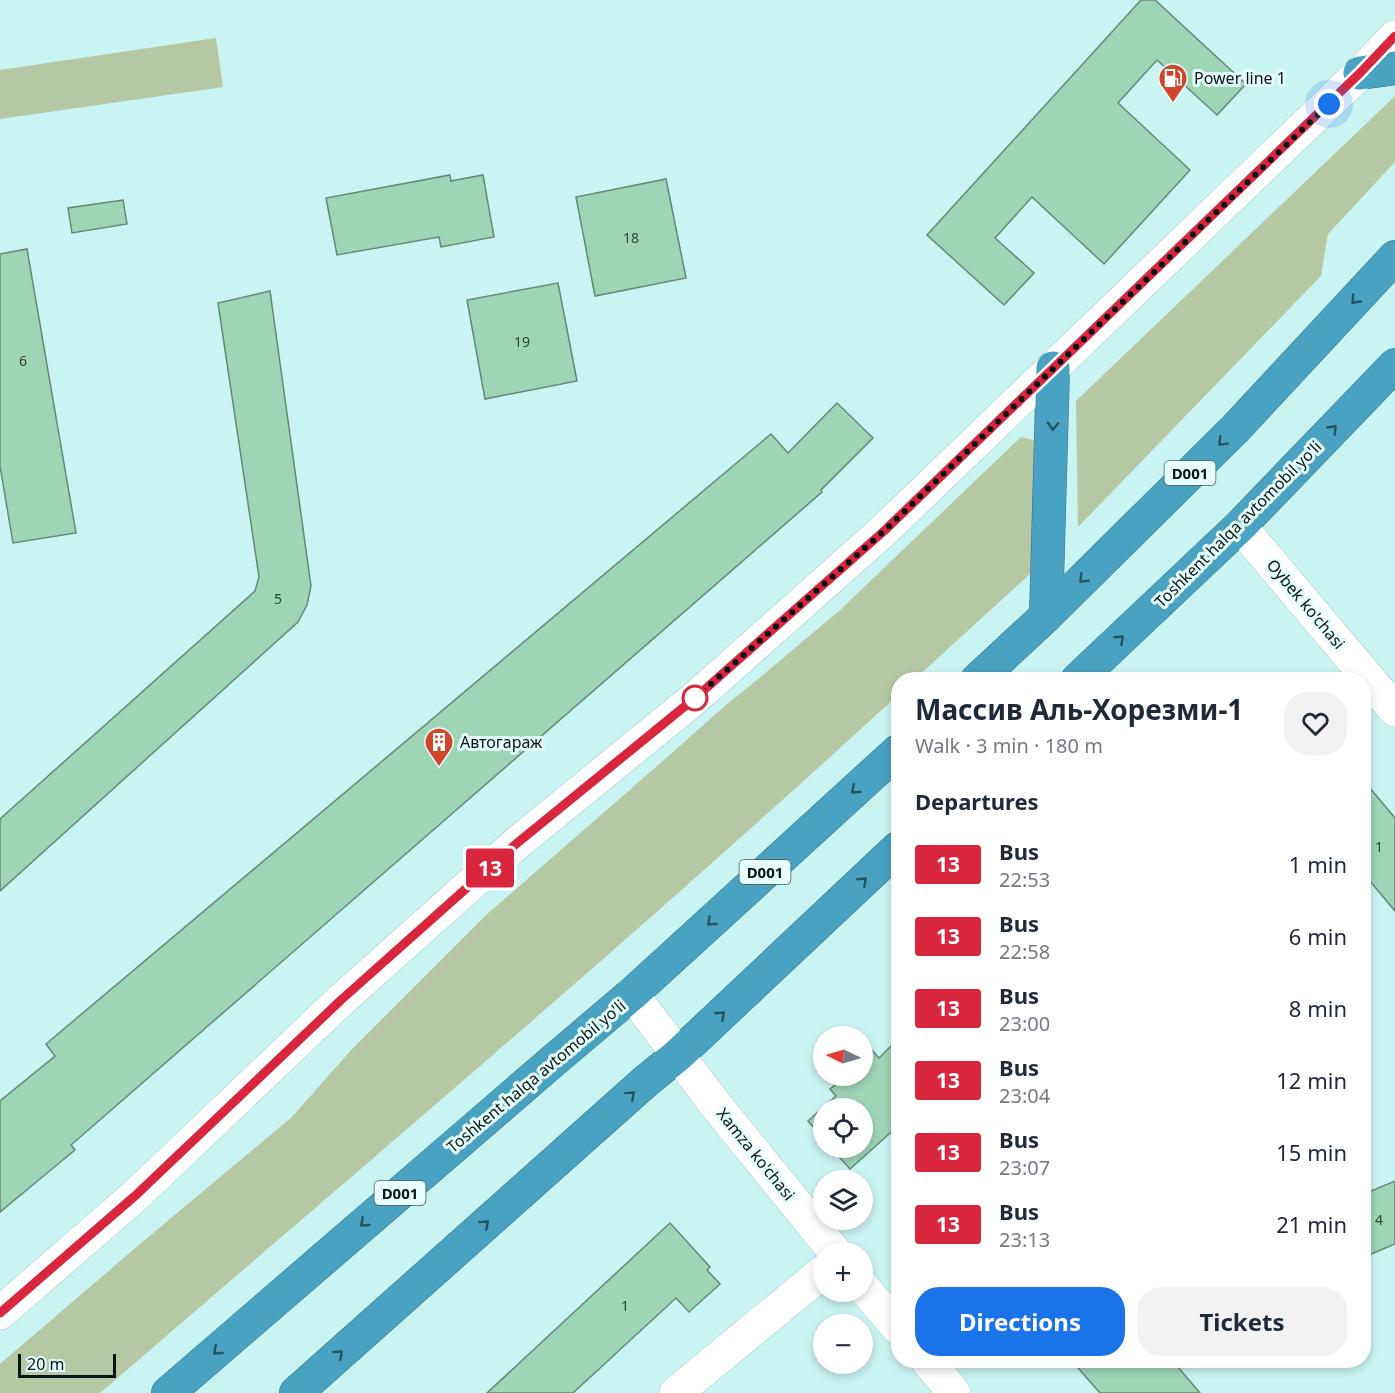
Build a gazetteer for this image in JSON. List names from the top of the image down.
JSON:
{
  "streets": {
    "highway": ["D001", "Toshkent halqa avtomobil yo'li"],
    "street": ["Oybek ko'chasi", "Xamza ko'chasi"]
  },
  "crossings": [
    ["Toshkent halqa avtomobil yo'li", "Oybek ko'chasi"],
    ["Toshkent halqa avtomobil yo'li", "Xamza ko'chasi"]
  ],
  "places": {
    "fuel station": ["Power line 1"],
    "building": ["Автогараж"]
  },
  "lines": ["bus line 13"],
  "house_numbers": [
    "18",
    "19",
    "6",
    "5",
    "1",
    "4",
    "1"
  ],
  "scale_bar": "20 m",
  "north": "left",
  "page": {
    "on_map": "13",
    "heading": [
      ["Массив Аль-Хорезми-1", "Walk · 3 min · 180 m"],
      "Departures"
    ],
    "list": [
      {
        "mark": "13",
        "name": "Bus",
        "note": "22:53",
        "value": "1 min"
      },
      {
        "mark": "13",
        "name": "Bus",
        "note": "22:58",
        "value": "6 min"
      },
      {
        "mark": "13",
        "name": "Bus",
        "note": "23:00",
        "value": "8 min"
      },
      {
        "mark": "13",
        "name": "Bus",
        "note": "23:04",
        "value": "12 min"
      },
      {
        "mark": "13",
        "name": "Bus",
        "note": "23:07",
        "value": "15 min"
      },
      {
        "mark": "13",
        "name": "Bus",
        "note": "23:13",
        "value": "21 min"
      }
    ],
    "map_buttons": ["+", "−"],
    "buttons": ["Directions", "Tickets"],
    "scale": "20 m"
  }
}
